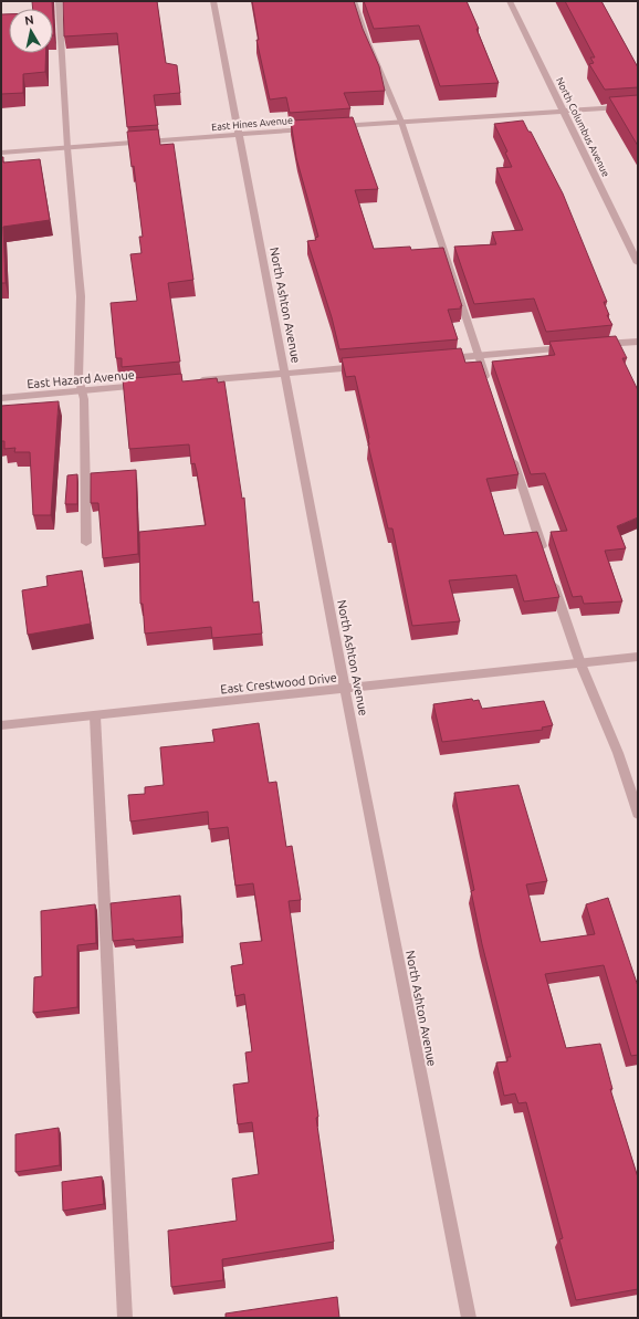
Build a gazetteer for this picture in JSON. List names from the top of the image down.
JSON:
{
  "streets": {
    "street": [
      "East Hines Avenue",
      "North Columbus Avenue",
      "North Ashton Avenue",
      "East Hazard Avenue",
      "East Crestwood Drive"
    ]
  },
  "crossings": [
    ["East Hines Avenue", "North Ashton Avenue"],
    ["North Ashton Avenue", "East Crestwood Drive"]
  ],
  "north": "top"
}
